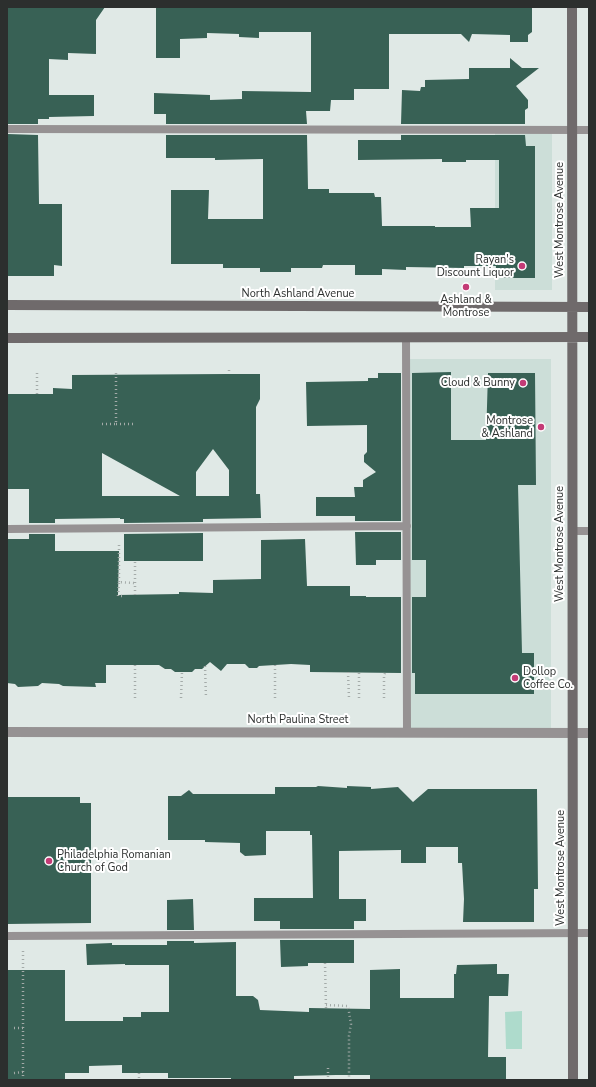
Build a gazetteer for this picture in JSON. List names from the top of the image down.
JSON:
{
  "streets": {
    "main road": ["West Montrose Avenue", "North Ashland Avenue"],
    "street": ["North Paulina Street"]
  },
  "crossings": [
    ["West Montrose Avenue", "North Ashland Avenue"],
    ["West Montrose Avenue", "North Paulina Street"]
  ],
  "places": [
    "Rayan's Discount Liquor",
    "Ashland & Montrose",
    "Cloud & Bunny",
    "Montrose & Ashland",
    "Dollop Coffee Co.",
    "Philadelphia Romanian Church of God"
  ]
}
